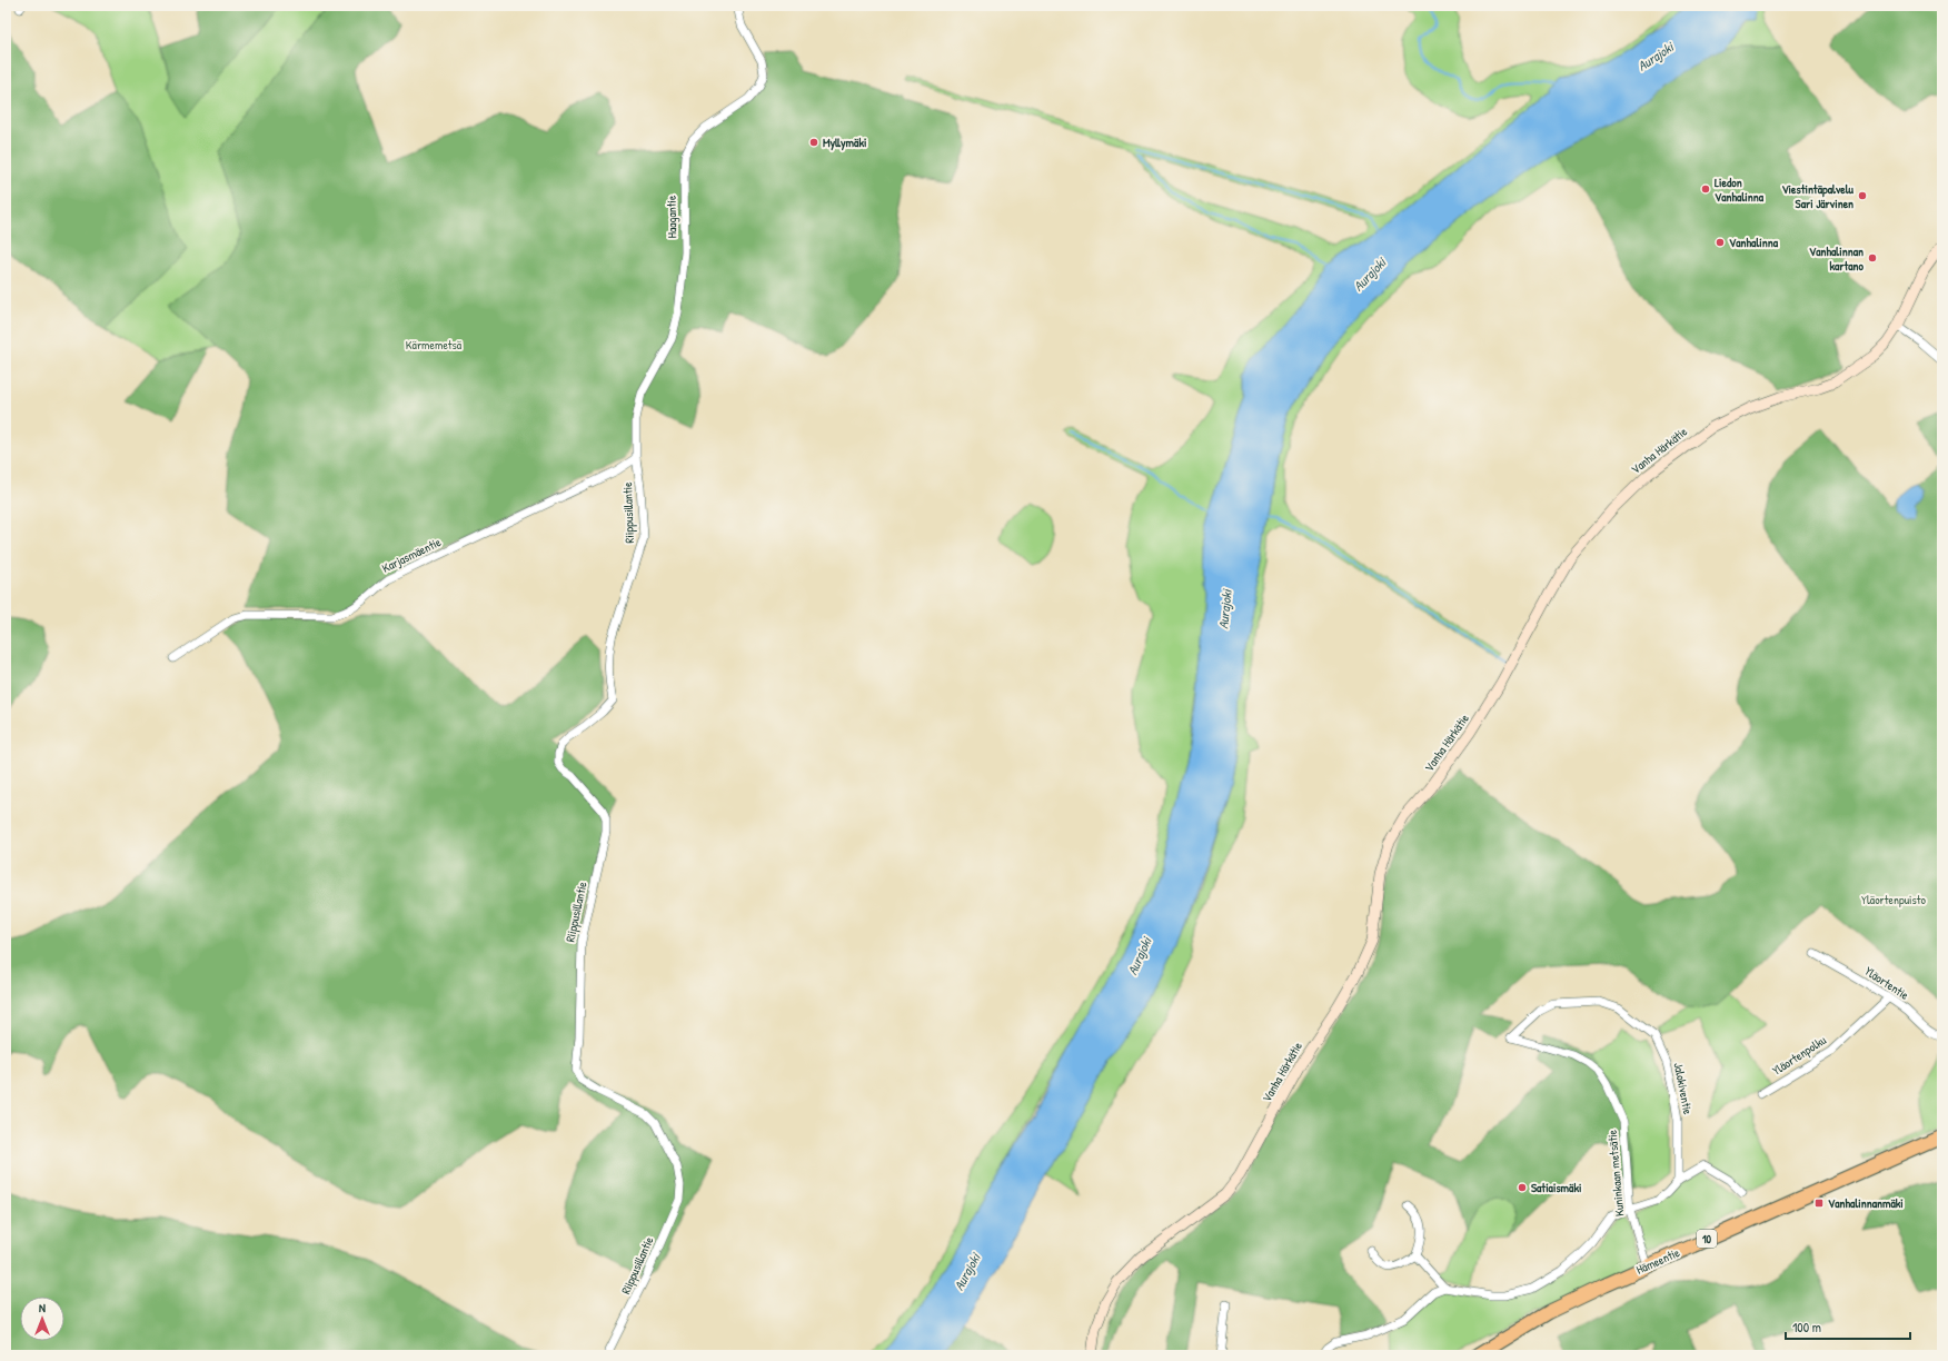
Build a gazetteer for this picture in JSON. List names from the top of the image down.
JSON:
{
  "streets": {
    "highway": ["10", "Hämeentie"],
    "street": [
      "Haagantie",
      "Vanha Härkätie",
      "Riippusillantie",
      "Karjasmäentie",
      "Yläortentie",
      "Yläortenpolku",
      "Jalokiventie",
      "Kuninkaan metsätie"
    ]
  },
  "crossings": [
    ["Haagantie", "Riippusillantie"],
    ["Haagantie", "Karjasmäentie"],
    ["Riippusillantie", "Karjasmäentie"],
    ["Yläortentie", "Yläortenpolku"],
    ["Jalokiventie", "Kuninkaan metsätie"],
    ["Kuninkaan metsätie", "Hämeentie"]
  ],
  "water": ["Aurajoki"],
  "parks": ["Kärmemetsä", "Yläortenpuisto"],
  "places": {
    "other": [
      "Myllymäki",
      "Liedon Vanhalinna",
      "Viestintäpalvelu Sari Järvinen",
      "Vanhalinna",
      "Vanhalinnan kartano",
      "Satiaismäki"
    ],
    "transit": ["Vanhalinnanmäki"]
  },
  "scale_bar": "100 m",
  "north": "top"
}
